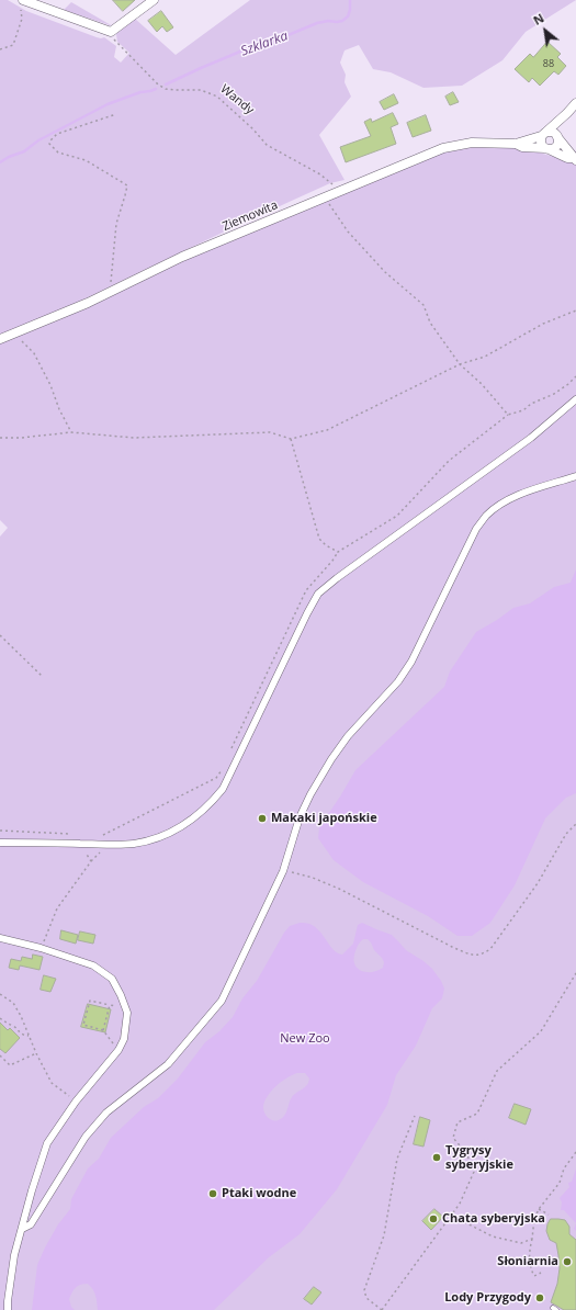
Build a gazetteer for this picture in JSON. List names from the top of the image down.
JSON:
{
  "streets": {
    "street": ["Ziemowita"],
    "path": ["Wandy"]
  },
  "crossings": [
    ["Wandy", "Ziemowita"]
  ],
  "water": ["Szklarka"],
  "parks": ["New Zoo"],
  "places": [
    "Makaki japońskie",
    "Tygrysy syberyjskie",
    "Ptaki wodne",
    "Chata syberyjska",
    "Słoniarnia",
    "Lody Przygody"
  ],
  "house_numbers": ["88"],
  "north": "top left"
}
